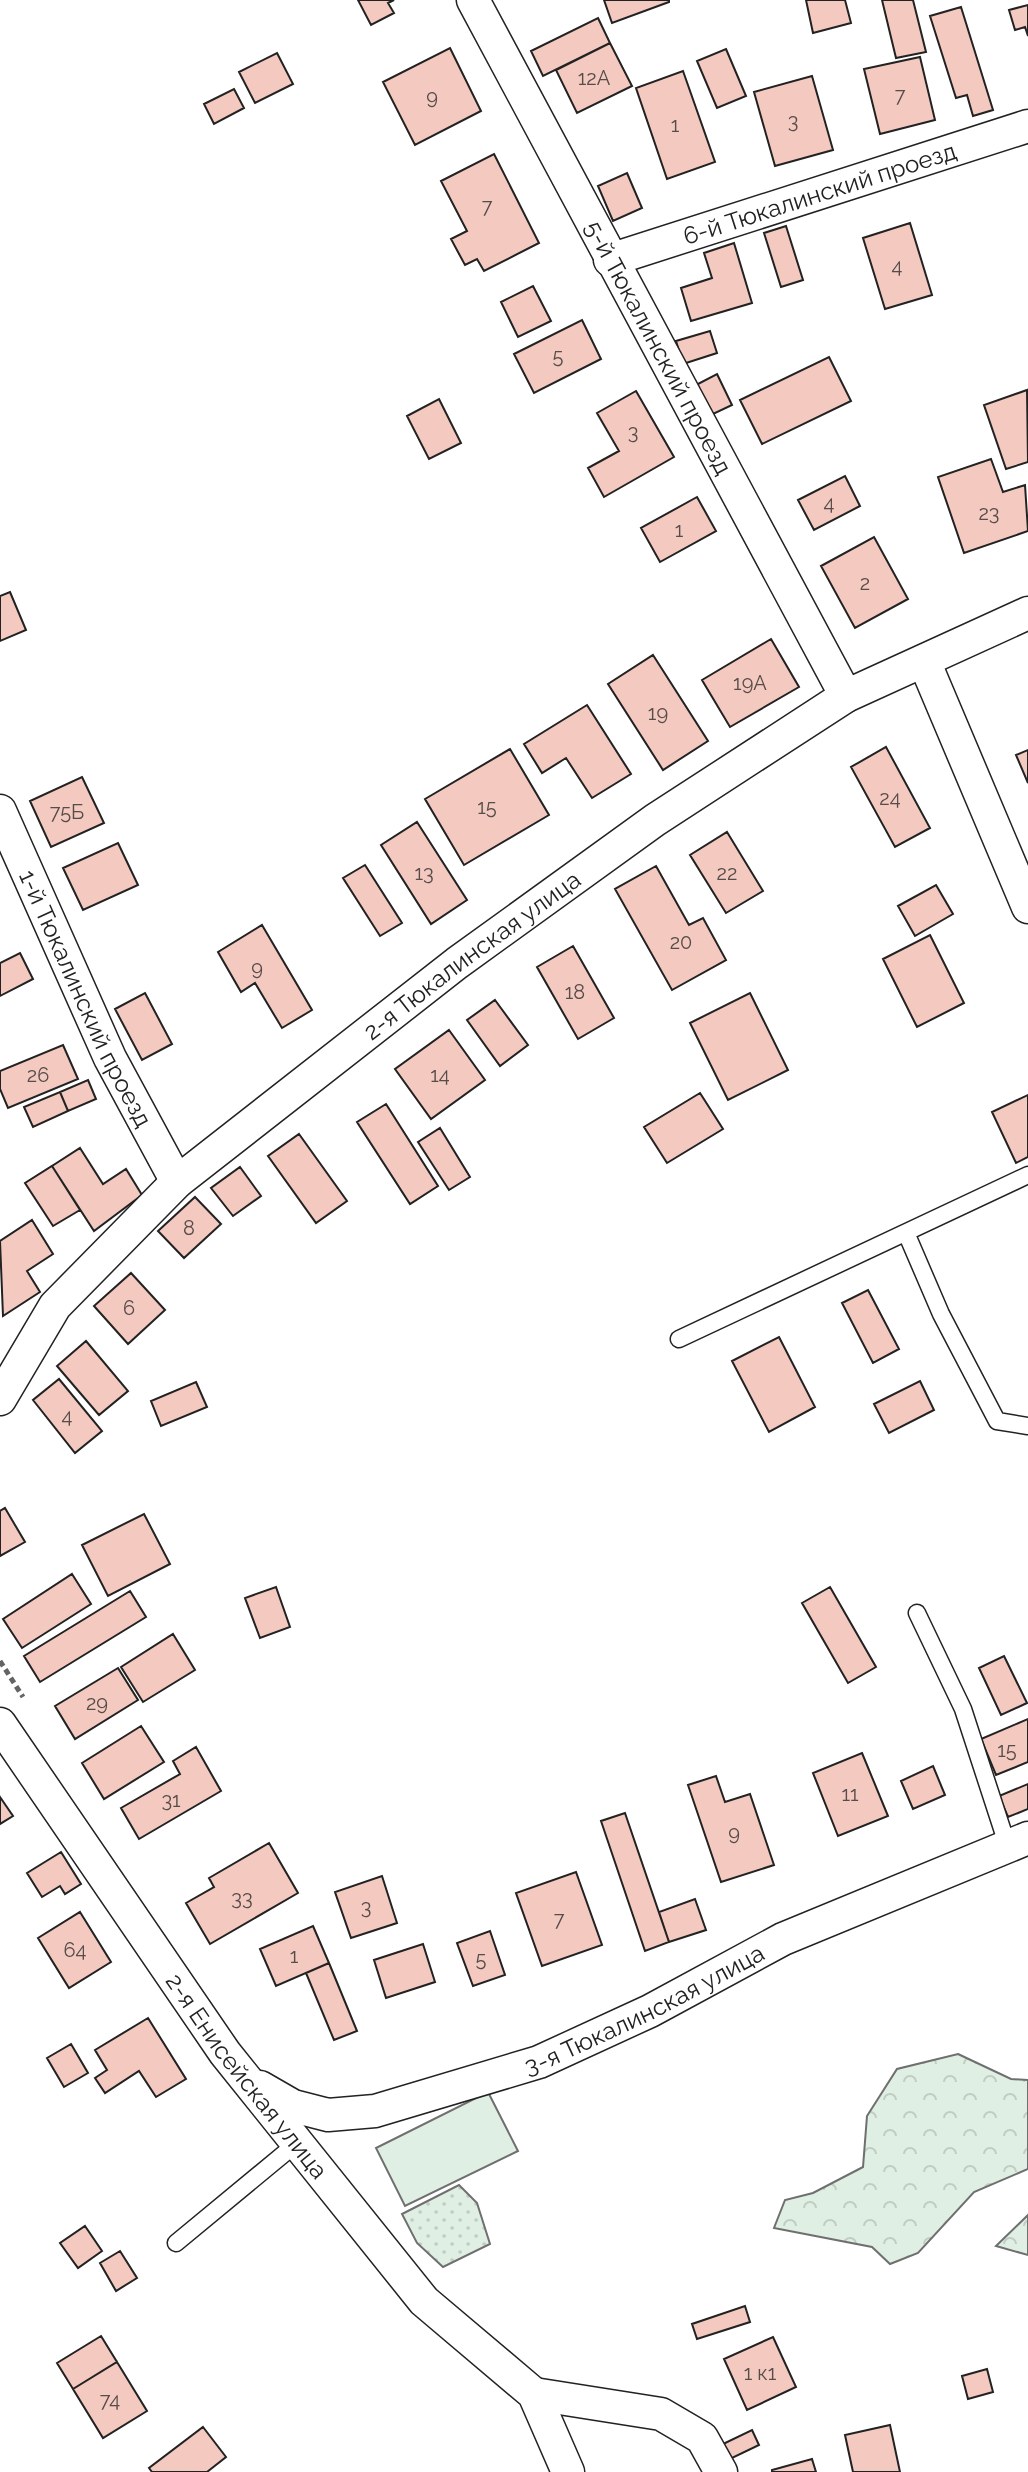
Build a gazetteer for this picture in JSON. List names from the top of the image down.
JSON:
{
  "streets": {
    "street": [
      "6-й Тюкалинский проезд",
      "5-й Тюкалинский проезд",
      "2-я Тюкалинская улица",
      "1-й Тюкалинский проезд",
      "3-я Тюкалинская улица",
      "2-я Енисейская улица"
    ]
  },
  "crossings": [
    ["6-й Тюкалинский проезд", "5-й Тюкалинский проезд"],
    ["5-й Тюкалинский проезд", "2-я Тюкалинская улица"],
    ["2-я Тюкалинская улица", "1-й Тюкалинский проезд"],
    ["3-я Тюкалинская улица", "2-я Енисейская улица"]
  ],
  "house_numbers": [
    "12А",
    "7",
    "9",
    "3",
    "1",
    "7",
    "4",
    "5",
    "3",
    "4",
    "23",
    "1",
    "2",
    "19А",
    "19",
    "24",
    "15",
    "75Б",
    "13",
    "22",
    "20",
    "9",
    "18",
    "26",
    "14",
    "8",
    "6",
    "4",
    "29",
    "15",
    "11",
    "31",
    "9",
    "33",
    "3",
    "7",
    "64",
    "1",
    "5",
    "1 к1",
    "74"
  ]
}
